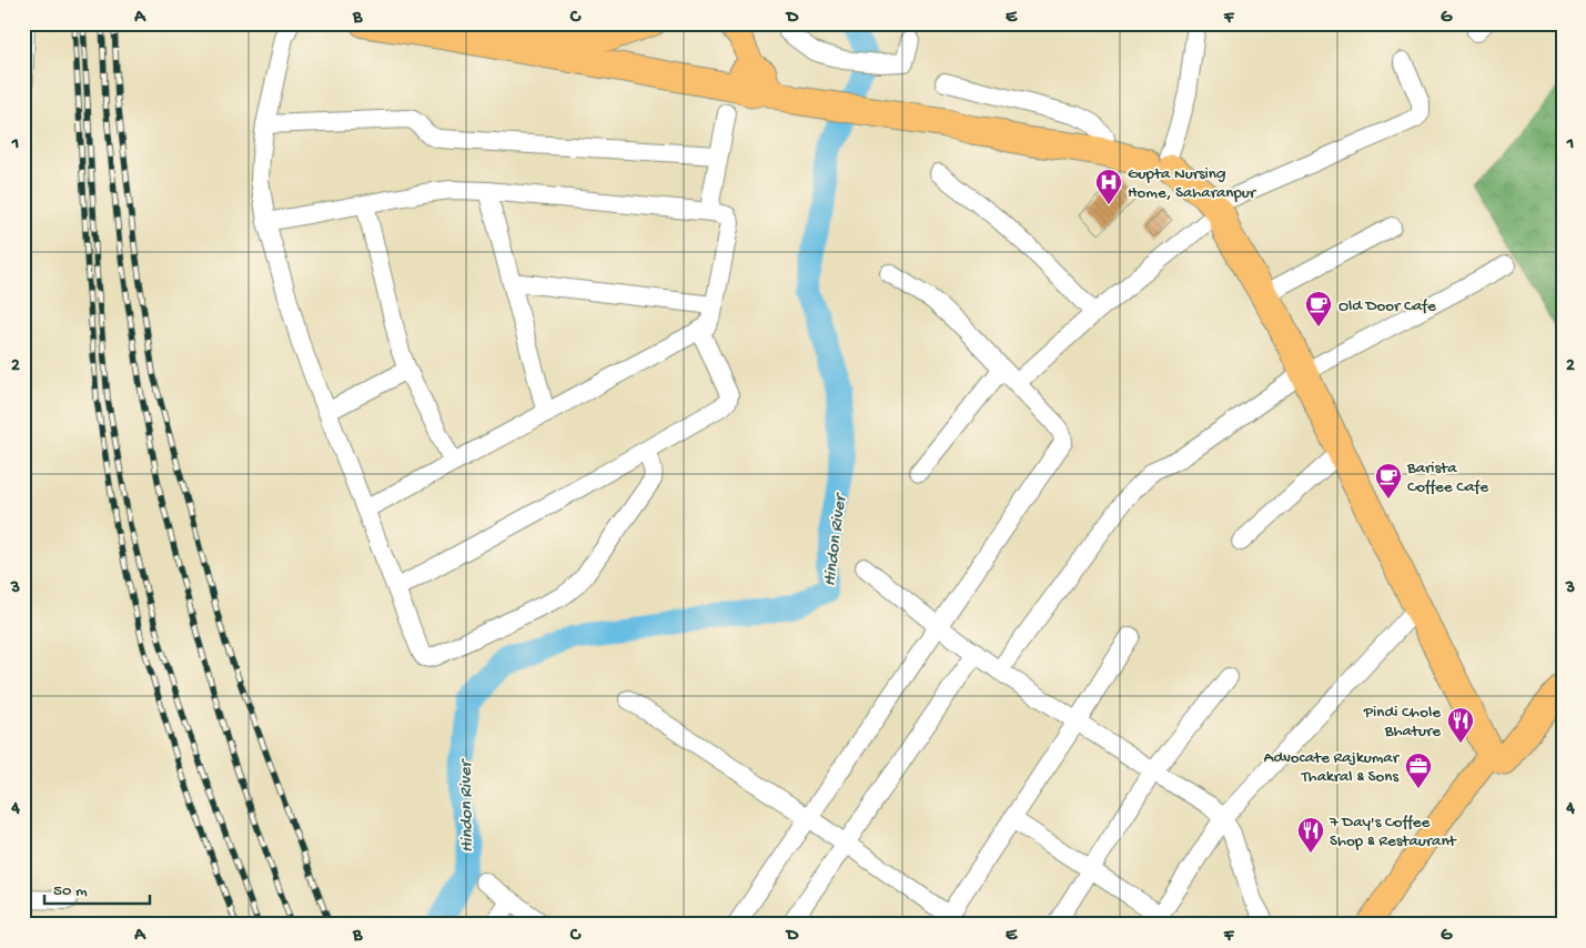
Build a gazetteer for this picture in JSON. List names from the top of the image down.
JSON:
{
  "water": ["Hindon River"],
  "places": {
    "hospital": ["Gupta Nursing Home, Saharanpur"],
    "cafe": ["Old Door Cafe", "Barista Coffee Cafe"],
    "restaurant": ["Pindi Chole Bhature", "7 Day's Coffee Shop & Restaurant"],
    "office": ["Advocate Rajkumar Thakral & Sons"]
  },
  "scale_bar": "50 m",
  "grid": {
    "columns": [
      "A",
      "B",
      "C",
      "D",
      "E",
      "F",
      "G"
    ],
    "rows": [
      "1",
      "2",
      "3",
      "4"
    ]
  }
}
